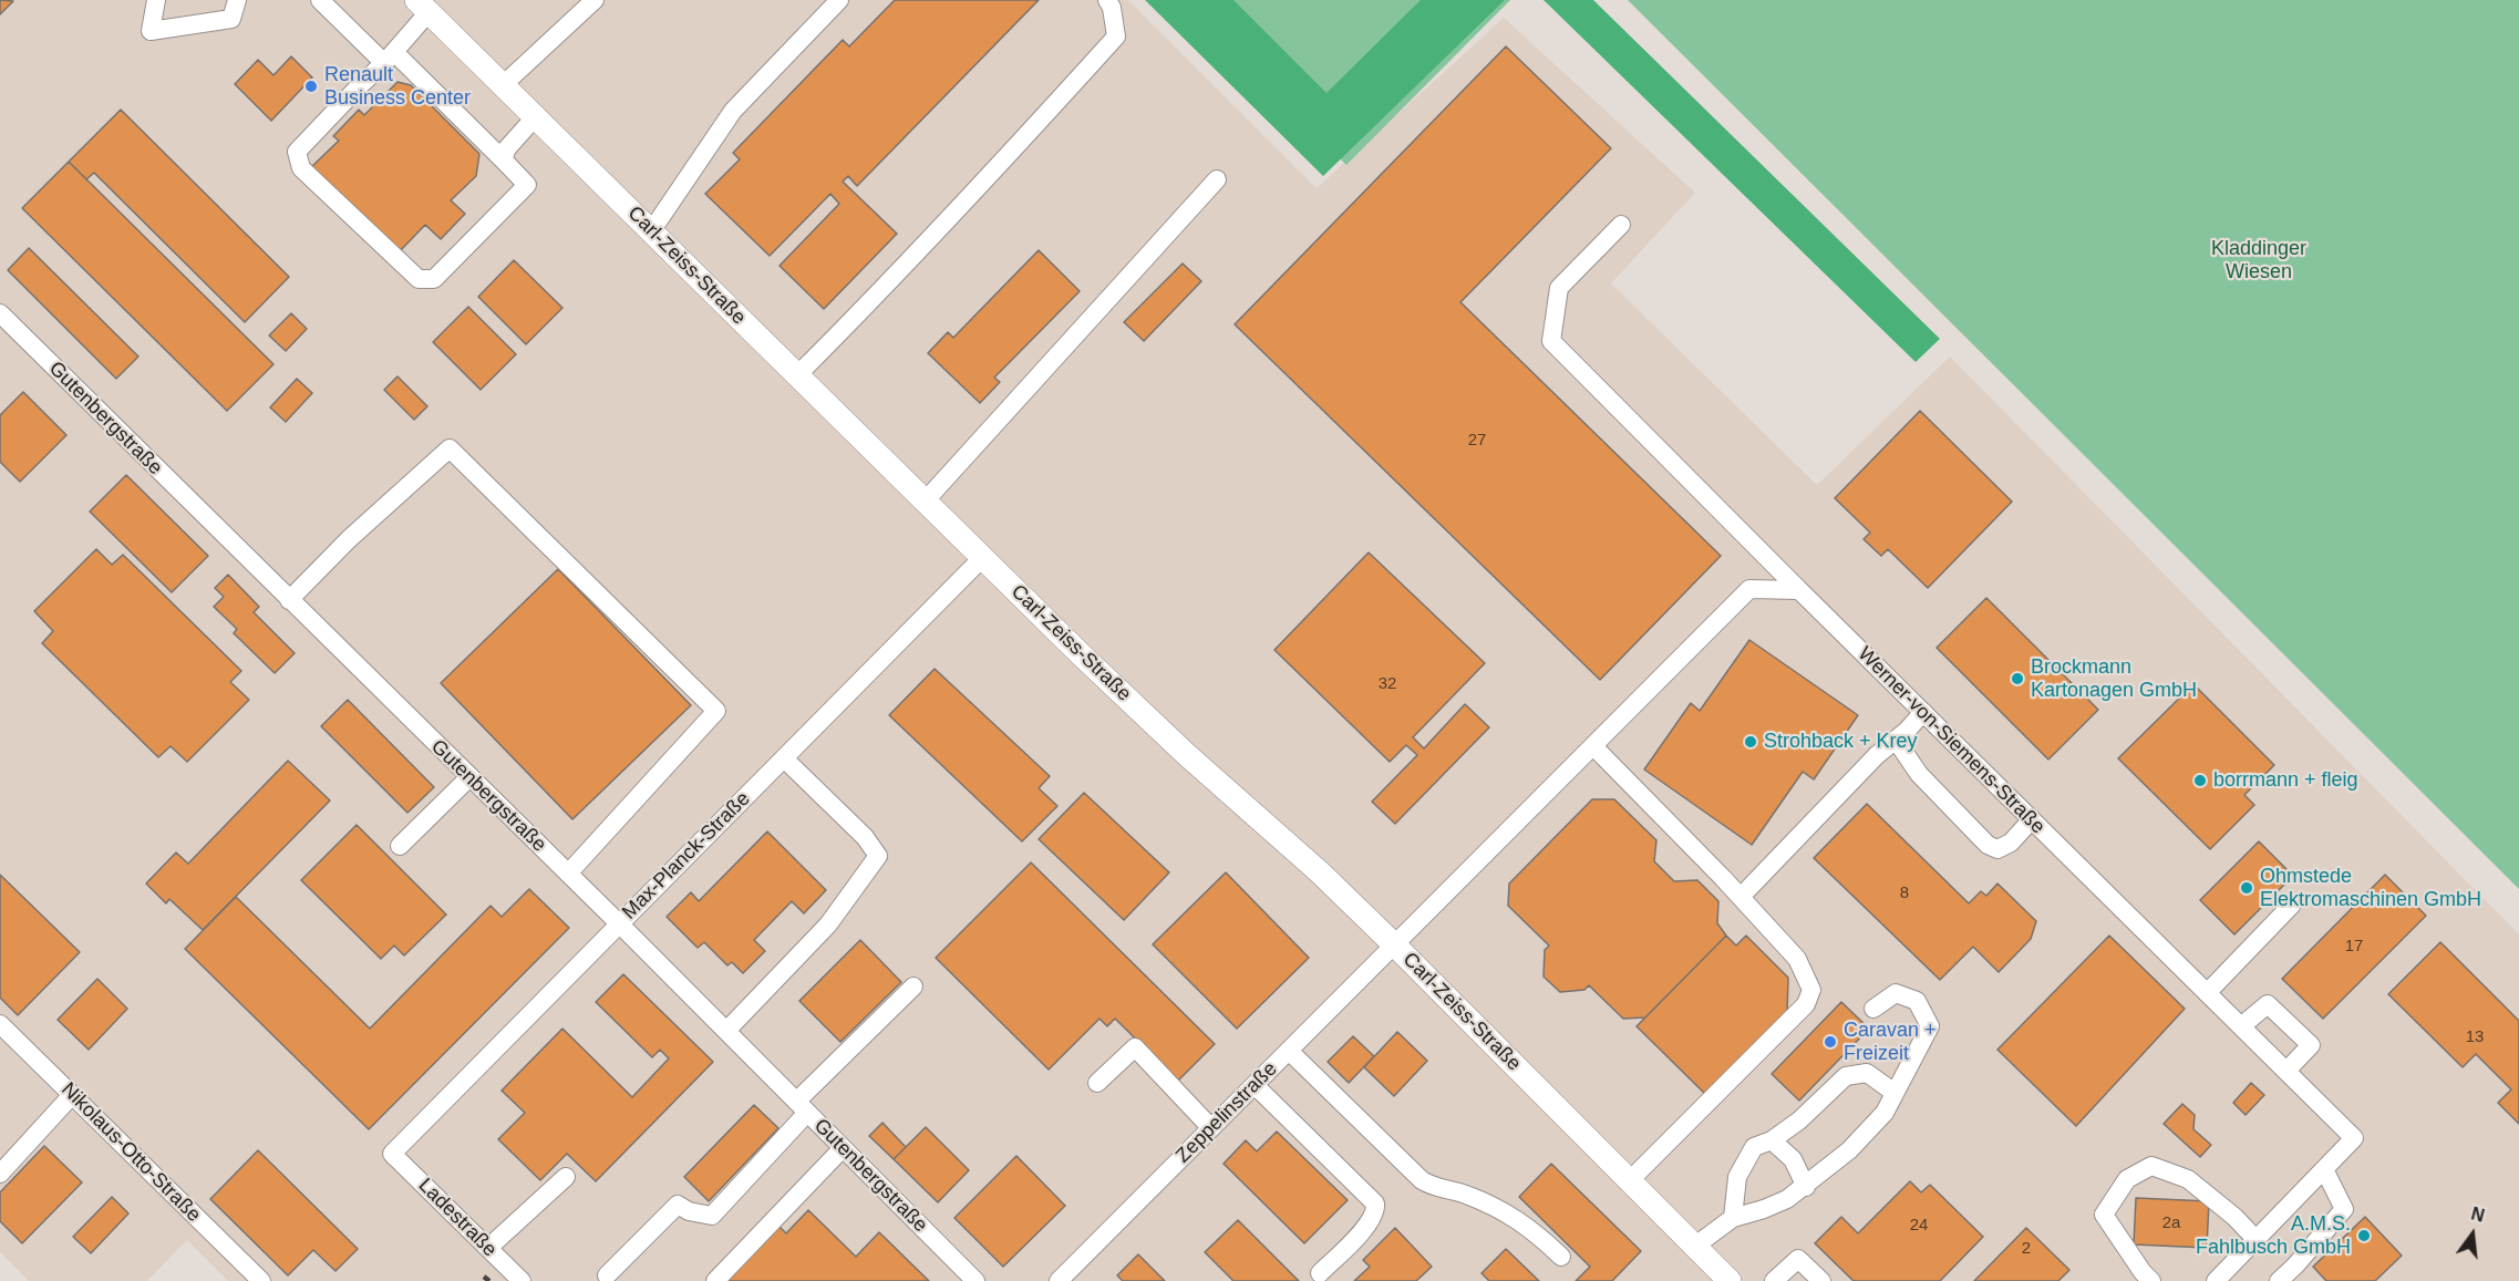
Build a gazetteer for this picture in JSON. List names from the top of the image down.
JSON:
{
  "streets": {
    "main road": ["Carl-Zeiss-Straße"],
    "street": [
      "Gutenbergstraße",
      "Werner-von-Siemens-Straße",
      "Max-Planck-Straße",
      "Zeppelinstraße",
      "Nikolaus-Otto-Straße",
      "Ladestraße"
    ]
  },
  "crossings": [
    ["Carl-Zeiss-Straße", "Max-Planck-Straße"],
    ["Carl-Zeiss-Straße", "Zeppelinstraße"],
    ["Gutenbergstraße", "Max-Planck-Straße"],
    ["Max-Planck-Straße", "Ladestraße"]
  ],
  "parks": ["Kladdinger Wiesen"],
  "places": [
    "Renault Business Center",
    "Brockmann Kartonagen GmbH",
    "Strohback + Krey",
    "borrmann + fleig",
    "Ohmstede Elektromaschinen GmbH",
    "Caravan + Freizeit",
    "A.M.S. Fahlbusch GmbH"
  ],
  "house_numbers": [
    "27",
    "32",
    "8",
    "17",
    "13",
    "2a",
    "24",
    "2"
  ],
  "north": "top"
}
